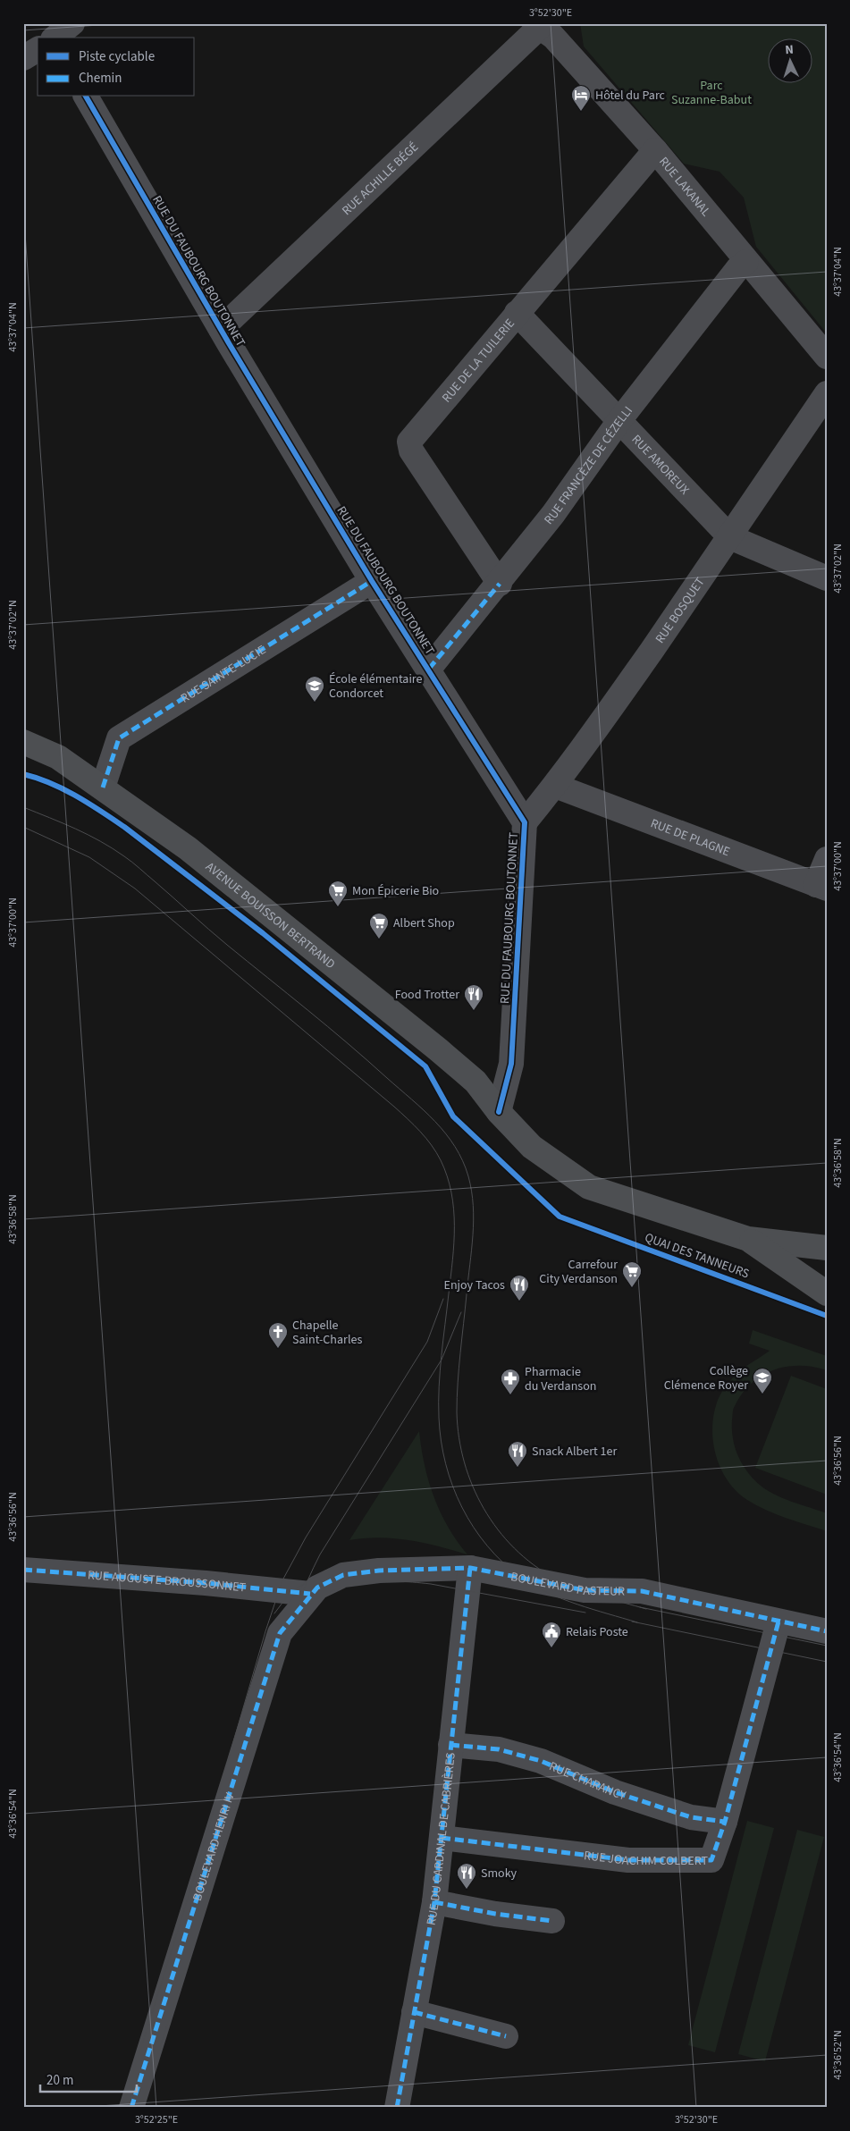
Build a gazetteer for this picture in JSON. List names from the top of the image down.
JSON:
{
  "streets": {
    "main road": ["AVENUE BOUISSON BERTRAND"],
    "street": [
      "RUE ACHILLE BÉGÉ",
      "RUE LAKANAL",
      "RUE DU FAUBOURG BOUTONNET",
      "RUE DE LA TUILERIE",
      "RUE AMOREUX",
      "RUE FRANCÈZE DE CÉZELLI",
      "RUE BOSQUET",
      "RUE SAINTE-LUCIE",
      "RUE DE PLAGNE",
      "RUE AUGUSTE BROUSSONNET",
      "BOULEVARD PASTEUR",
      "RUE CHARANCY",
      "RUE DU CARDINAL DE CABRIÈRES",
      "BOULEVARD HENRI IV",
      "RUE JOACHIM COLBERT"
    ],
    "cycle path": ["QUAI DES TANNEURS"]
  },
  "crossings": [
    ["RUE ACHILLE BÉGÉ", "RUE LAKANAL"],
    ["RUE ACHILLE BÉGÉ", "RUE DU FAUBOURG BOUTONNET"],
    ["RUE LAKANAL", "RUE DE LA TUILERIE"],
    ["RUE LAKANAL", "RUE FRANCÈZE DE CÉZELLI"],
    ["RUE DU FAUBOURG BOUTONNET", "RUE FRANCÈZE DE CÉZELLI"],
    ["RUE DU FAUBOURG BOUTONNET", "RUE BOSQUET"],
    ["RUE DU FAUBOURG BOUTONNET", "RUE SAINTE-LUCIE"],
    ["RUE DU FAUBOURG BOUTONNET", "AVENUE BOUISSON BERTRAND"],
    ["RUE DE LA TUILERIE", "RUE AMOREUX"],
    ["RUE DE LA TUILERIE", "RUE FRANCÈZE DE CÉZELLI"],
    ["RUE AMOREUX", "RUE FRANCÈZE DE CÉZELLI"],
    ["RUE AMOREUX", "RUE BOSQUET"],
    ["RUE BOSQUET", "RUE DE PLAGNE"],
    ["RUE SAINTE-LUCIE", "AVENUE BOUISSON BERTRAND"],
    ["RUE AUGUSTE BROUSSONNET", "BOULEVARD PASTEUR"],
    ["RUE AUGUSTE BROUSSONNET", "BOULEVARD HENRI IV"],
    ["BOULEVARD PASTEUR", "RUE DU CARDINAL DE CABRIÈRES"],
    ["BOULEVARD PASTEUR", "BOULEVARD HENRI IV"],
    ["BOULEVARD PASTEUR", "RUE JOACHIM COLBERT"],
    ["RUE CHARANCY", "RUE DU CARDINAL DE CABRIÈRES"],
    ["RUE CHARANCY", "RUE JOACHIM COLBERT"],
    ["RUE DU CARDINAL DE CABRIÈRES", "RUE JOACHIM COLBERT"]
  ],
  "parks": ["Parc Suzanne-Babut"],
  "places": {
    "hotel": ["Hôtel du Parc"],
    "school or university": ["École élémentaire Condorcet", "Collège Clémence Royer"],
    "supermarket": ["Mon Épicerie Bio", "Albert Shop", "Carrefour City Verdanson"],
    "restaurant": [
      "Food Trotter",
      "Enjoy Tacos",
      "Snack Albert 1er",
      "Smoky"
    ],
    "church": ["Chapelle Saint-Charles"],
    "pharmacy": ["Pharmacie du Verdanson"],
    "public building": ["Relais Poste"]
  },
  "legend": ["Piste cyclable", "Chemin"],
  "scale_bar": "20 m",
  "north": "top",
  "coordinates": [
    "3°52'30\"E",
    "43°37'04\"N",
    "43°37'02\"N",
    "43°37'00\"N",
    "43°36'58\"N",
    "43°36'56\"N",
    "43°36'54\"N",
    "43°36'52\"N",
    "3°52'25\"E"
  ]
}
